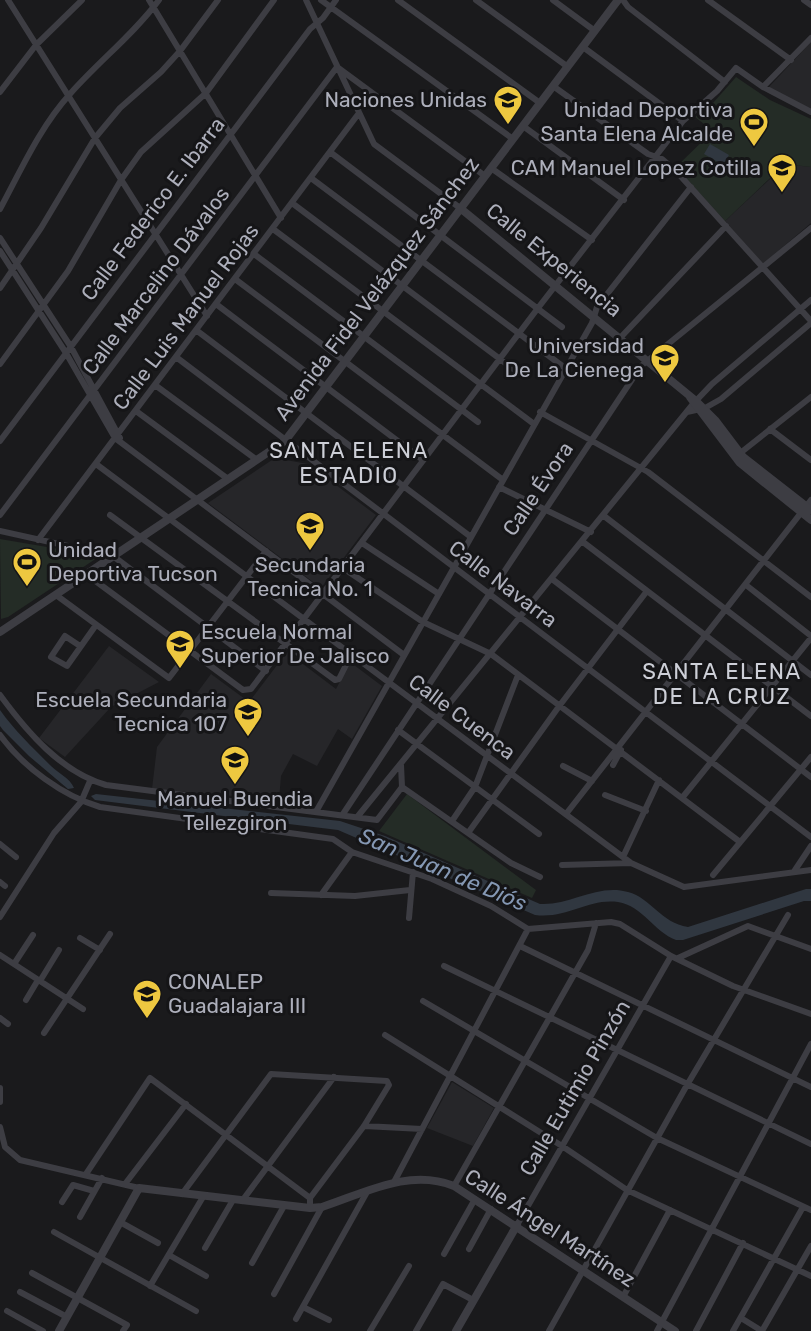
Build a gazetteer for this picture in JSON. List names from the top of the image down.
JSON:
{
  "streets": {
    "street": [
      "Calle Federico E. Ibarra",
      "Calle Experiencia",
      "Calle Marcelino Dávalos",
      "Avenida Fidel Velázquez Sánchez",
      "Calle Luis Manuel Rojas",
      "Calle Évora",
      "Calle Navarra",
      "Calle Cuenca",
      "Calle Eutimio Pinzón",
      "Calle Ángel Martínez"
    ]
  },
  "crossings": [
    ["Calle Federico E. Ibarra", "Calle Experiencia"],
    ["Calle Experiencia", "Calle Marcelino Dávalos"],
    ["Calle Experiencia", "Avenida Fidel Velázquez Sánchez"],
    ["Calle Experiencia", "Calle Luis Manuel Rojas"],
    ["Calle Experiencia", "Calle Évora"],
    ["Avenida Fidel Velázquez Sánchez", "Calle Navarra"],
    ["Avenida Fidel Velázquez Sánchez", "Calle Cuenca"],
    ["Calle Luis Manuel Rojas", "Calle Navarra"],
    ["Calle Luis Manuel Rojas", "Calle Cuenca"],
    ["Calle Évora", "Calle Navarra"],
    ["Calle Évora", "Calle Cuenca"],
    ["Calle Eutimio Pinzón", "Calle Ángel Martínez"]
  ],
  "districts": ["SANTA ELENA ESTADIO", "SANTA ELENA DE LA CRUZ"],
  "water": ["San Juan de Diós"],
  "places": {
    "school or university": [
      "Naciones Unidas",
      "CAM Manuel Lopez Cotilla",
      "Universidad De La Cienega",
      "Secundaria Tecnica No. 1",
      "Escuela Normal Superior De Jalisco",
      "Escuela Secundaria Tecnica 107",
      "Manuel Buendia Tellezgiron",
      "CONALEP Guadalajara III"
    ],
    "sports": ["Unidad Deportiva Santa Elena Alcalde", "Unidad Deportiva Tucson"]
  }
}
